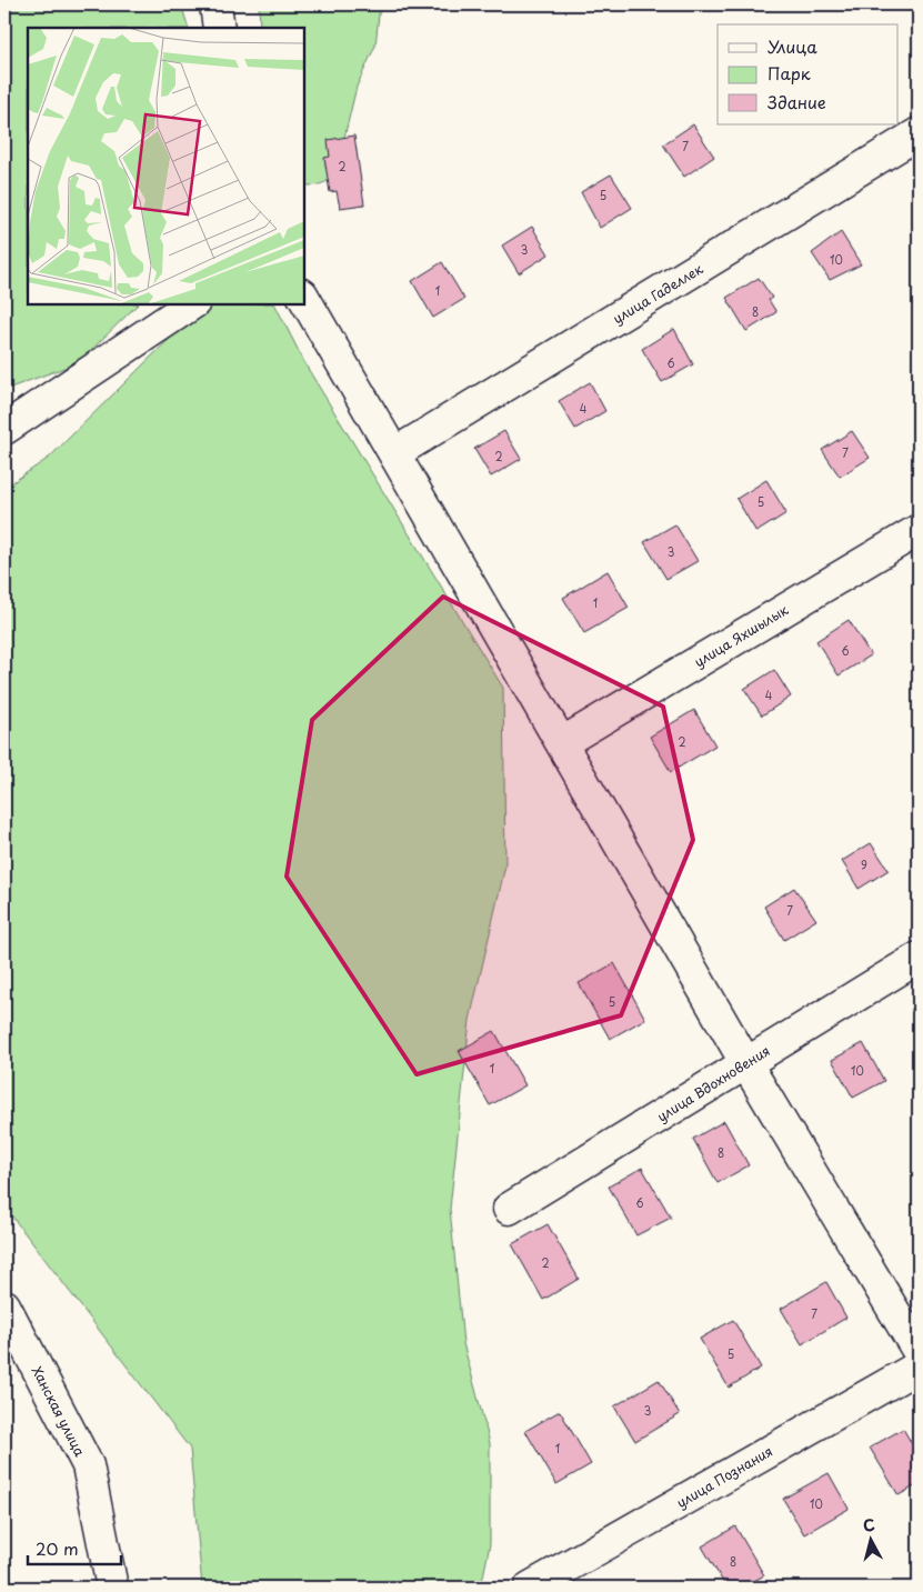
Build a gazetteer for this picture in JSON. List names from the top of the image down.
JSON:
{
  "streets": {
    "street": [
      "улица Гаделлек",
      "улица Яхшылык",
      "улица Вдохновения",
      "Ханская улица",
      "улица Познания"
    ]
  },
  "house_numbers": [
    "7",
    "2",
    "5",
    "3",
    "10",
    "1",
    "8",
    "6",
    "4",
    "7",
    "2",
    "5",
    "3",
    "1",
    "6",
    "4",
    "2",
    "9",
    "7",
    "5",
    "1",
    "10",
    "8",
    "6",
    "2",
    "7",
    "5",
    "3",
    "1",
    "10",
    "8"
  ],
  "legend": ["Улица", "Парк", "Здание"],
  "scale_bar": "20 m",
  "north": "top"
}
